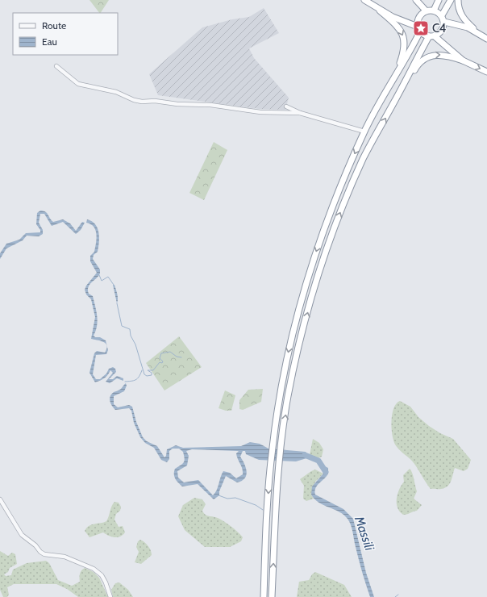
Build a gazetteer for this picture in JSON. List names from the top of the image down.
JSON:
{
  "water": ["Massili"],
  "places": {
    "place": ["C4"]
  },
  "legend": ["Route", "Eau"]
}
